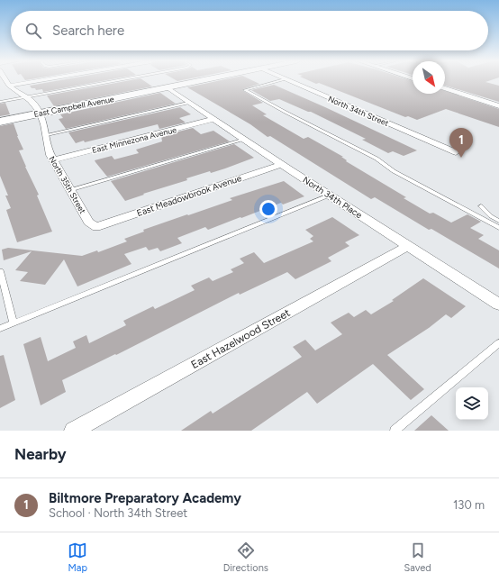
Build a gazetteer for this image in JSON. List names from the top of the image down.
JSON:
{
  "streets": {
    "street": [
      "East Campbell Avenue",
      "North 34th Street",
      "East Minnezona Avenue",
      "North 35th Street",
      "East Meadowbrook Avenue",
      "North 34th Place",
      "East Hazelwood Street"
    ]
  },
  "crossings": [
    ["East Campbell Avenue", "North 35th Street"],
    ["East Campbell Avenue", "North 34th Place"],
    ["East Minnezona Avenue", "North 35th Street"],
    ["East Minnezona Avenue", "North 34th Place"],
    ["North 35th Street", "East Meadowbrook Avenue"],
    ["East Meadowbrook Avenue", "North 34th Place"],
    ["North 34th Place", "East Hazelwood Street"]
  ],
  "north": "bottom right",
  "page": {
    "search": "Search here",
    "pins": "1",
    "heading": "Nearby",
    "list": [
      {
        "mark": "1",
        "name": "Biltmore Preparatory Academy",
        "note": "School · North 34th Street",
        "value": "130 m"
      }
    ],
    "nav": ["Map", "Directions", "Saved"]
  }
}
